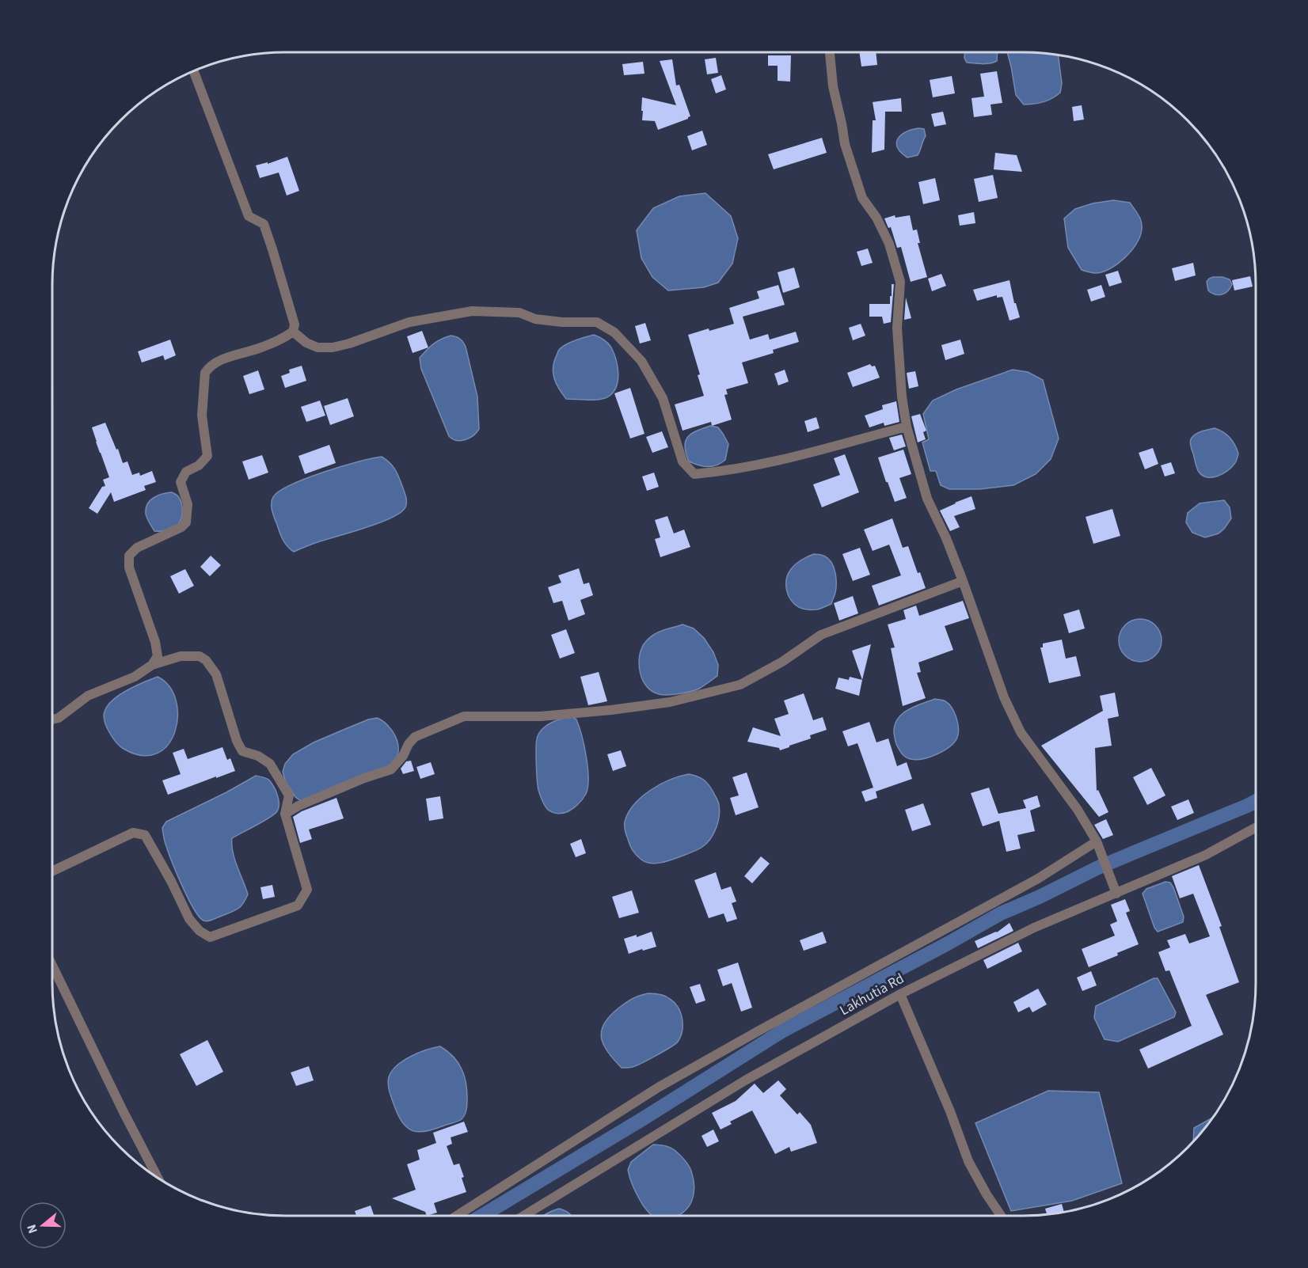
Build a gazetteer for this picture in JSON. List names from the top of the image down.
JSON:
{
  "streets": {
    "street": ["Lakhutia Rd"]
  },
  "north": "left"
}
